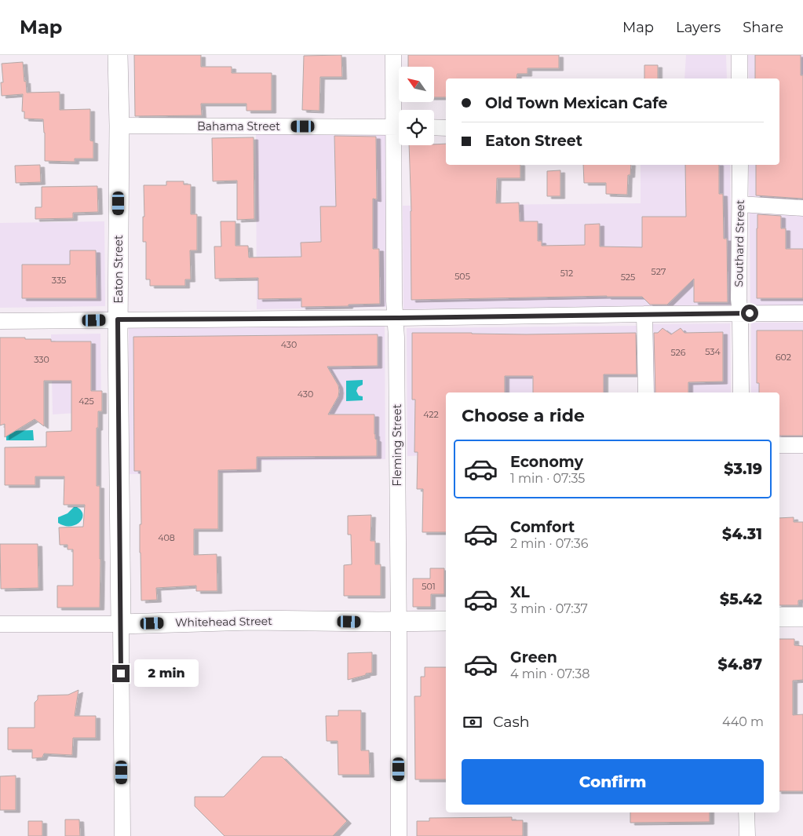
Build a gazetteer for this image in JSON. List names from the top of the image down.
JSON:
{
  "streets": {
    "main road": ["Eaton Street", "Whitehead Street"],
    "street": ["Bahama Street", "Southard Street", "Fleming Street"]
  },
  "crossings": [
    ["Bahama Street", "Eaton Street"],
    ["Eaton Street", "Whitehead Street"],
    ["Fleming Street", "Whitehead Street"]
  ],
  "house_numbers": [
    "527",
    "512",
    "505",
    "525",
    "335",
    "430",
    "534",
    "526",
    "602",
    "330",
    "430",
    "425",
    "422",
    "408",
    "501"
  ],
  "north": "top left",
  "page": {
    "header": "Map",
    "nav": ["Map", "Layers", "Share"],
    "banner": ["Old Town Mexican Cafe", "Eaton Street"],
    "heading": "Choose a ride",
    "list": [
      {
        "name": "Economy",
        "note": "1 min · 07:35",
        "value": "$3.19"
      },
      {
        "name": "Comfort",
        "note": "2 min · 07:36",
        "value": "$4.31"
      },
      {
        "name": "XL",
        "note": "3 min · 07:37",
        "value": "$5.42"
      },
      {
        "name": "Green",
        "note": "4 min · 07:38",
        "value": "$4.87"
      }
    ],
    "bubble": "2 min",
    "pay": ["Cash", "440 m"],
    "buttons": "Confirm"
  }
}
